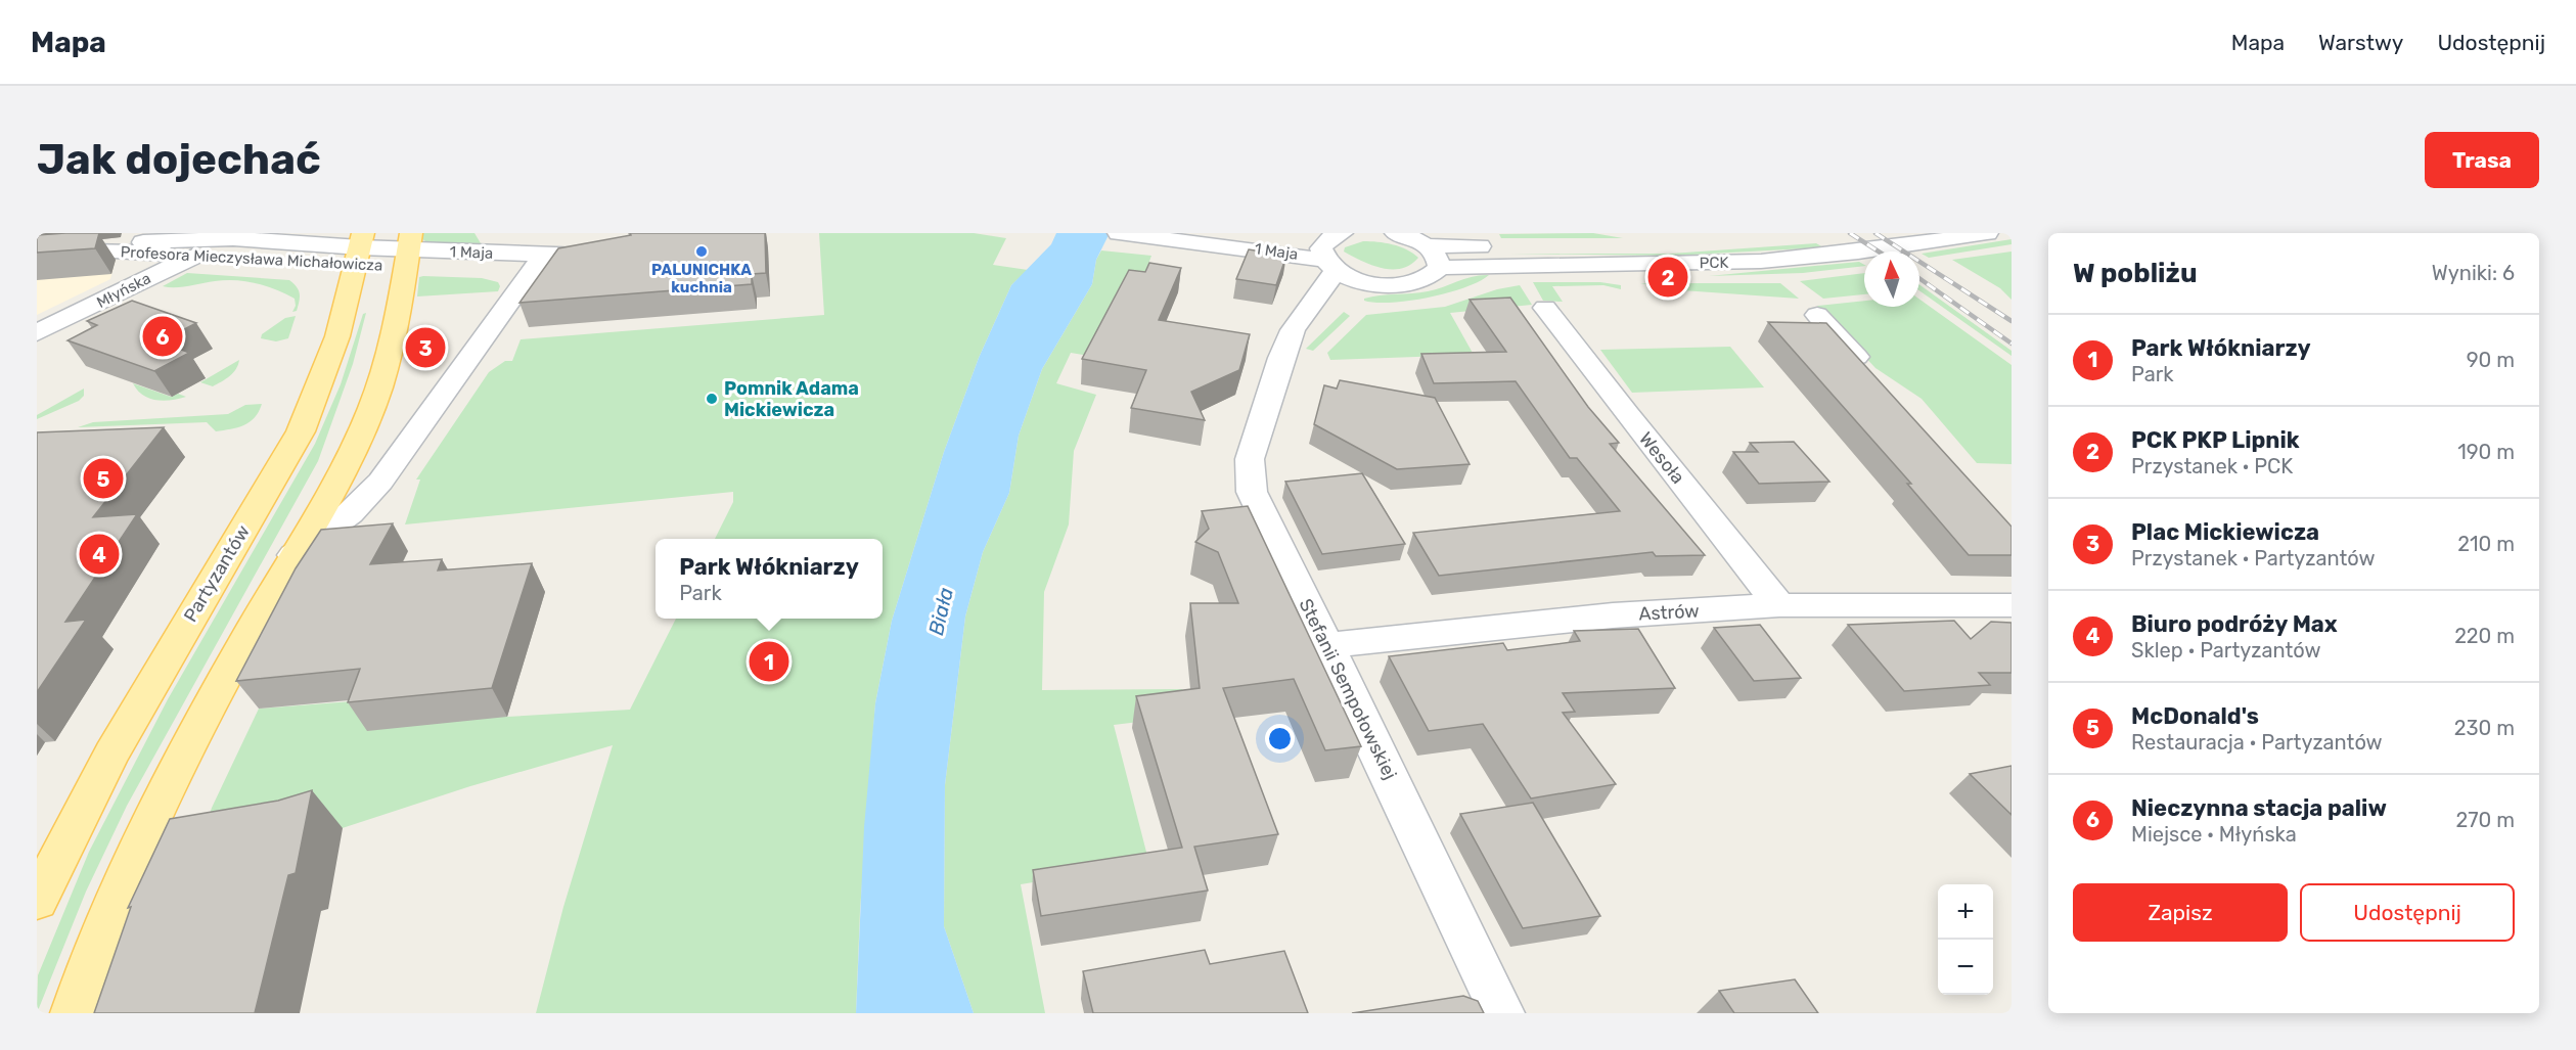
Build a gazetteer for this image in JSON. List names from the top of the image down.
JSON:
{
  "streets": {
    "main road": ["Partyzantów"],
    "street": [
      "1 Maja",
      "Profesora Mieczysława Michałowicza",
      "PCK",
      "Młyńska",
      "Wesoła",
      "Astrów",
      "Stefanii Sempołowskiej"
    ]
  },
  "crossings": [
    ["1 Maja", "Profesora Mieczysława Michałowicza"],
    ["1 Maja", "PCK"],
    ["1 Maja", "Stefanii Sempołowskiej"],
    ["Profesora Mieczysława Michałowicza", "Młyńska"],
    ["Profesora Mieczysława Michałowicza", "Partyzantów"],
    ["Wesoła", "Astrów"],
    ["Astrów", "Stefanii Sempołowskiej"]
  ],
  "water": ["Biała"],
  "places": ["PALUNICHKA kuchnia", "Pomnik Adama Mickiewicza"],
  "north": "top",
  "page": {
    "header": "Mapa",
    "nav": ["Mapa", "Warstwy", "Udostępnij"],
    "buttons": [
      "Trasa",
      ["Zapisz", "Udostępnij"]
    ],
    "title": "Jak dojechać",
    "heading": ["W pobliżu", "Wyniki: 6"],
    "pins": [
      "2",
      "6",
      "3",
      "5",
      "4",
      "1"
    ],
    "list": [
      {
        "mark": "1",
        "name": "Park Włókniarzy",
        "note": "Park",
        "value": "90 m"
      },
      {
        "mark": "2",
        "name": "PCK PKP Lipnik",
        "note": "Przystanek · PCK",
        "value": "190 m"
      },
      {
        "mark": "3",
        "name": "Plac Mickiewicza",
        "note": "Przystanek · Partyzantów",
        "value": "210 m"
      },
      {
        "mark": "4",
        "name": "Biuro podróży Max",
        "note": "Sklep · Partyzantów",
        "value": "220 m"
      },
      {
        "mark": "5",
        "name": "McDonald's",
        "note": "Restauracja · Partyzantów",
        "value": "230 m"
      },
      {
        "mark": "6",
        "name": "Nieczynna stacja paliw",
        "note": "Miejsce · Młyńska",
        "value": "270 m"
      }
    ],
    "popup": ["Park Włókniarzy", "Park"],
    "map_buttons": ["+", "−"]
  }
}
